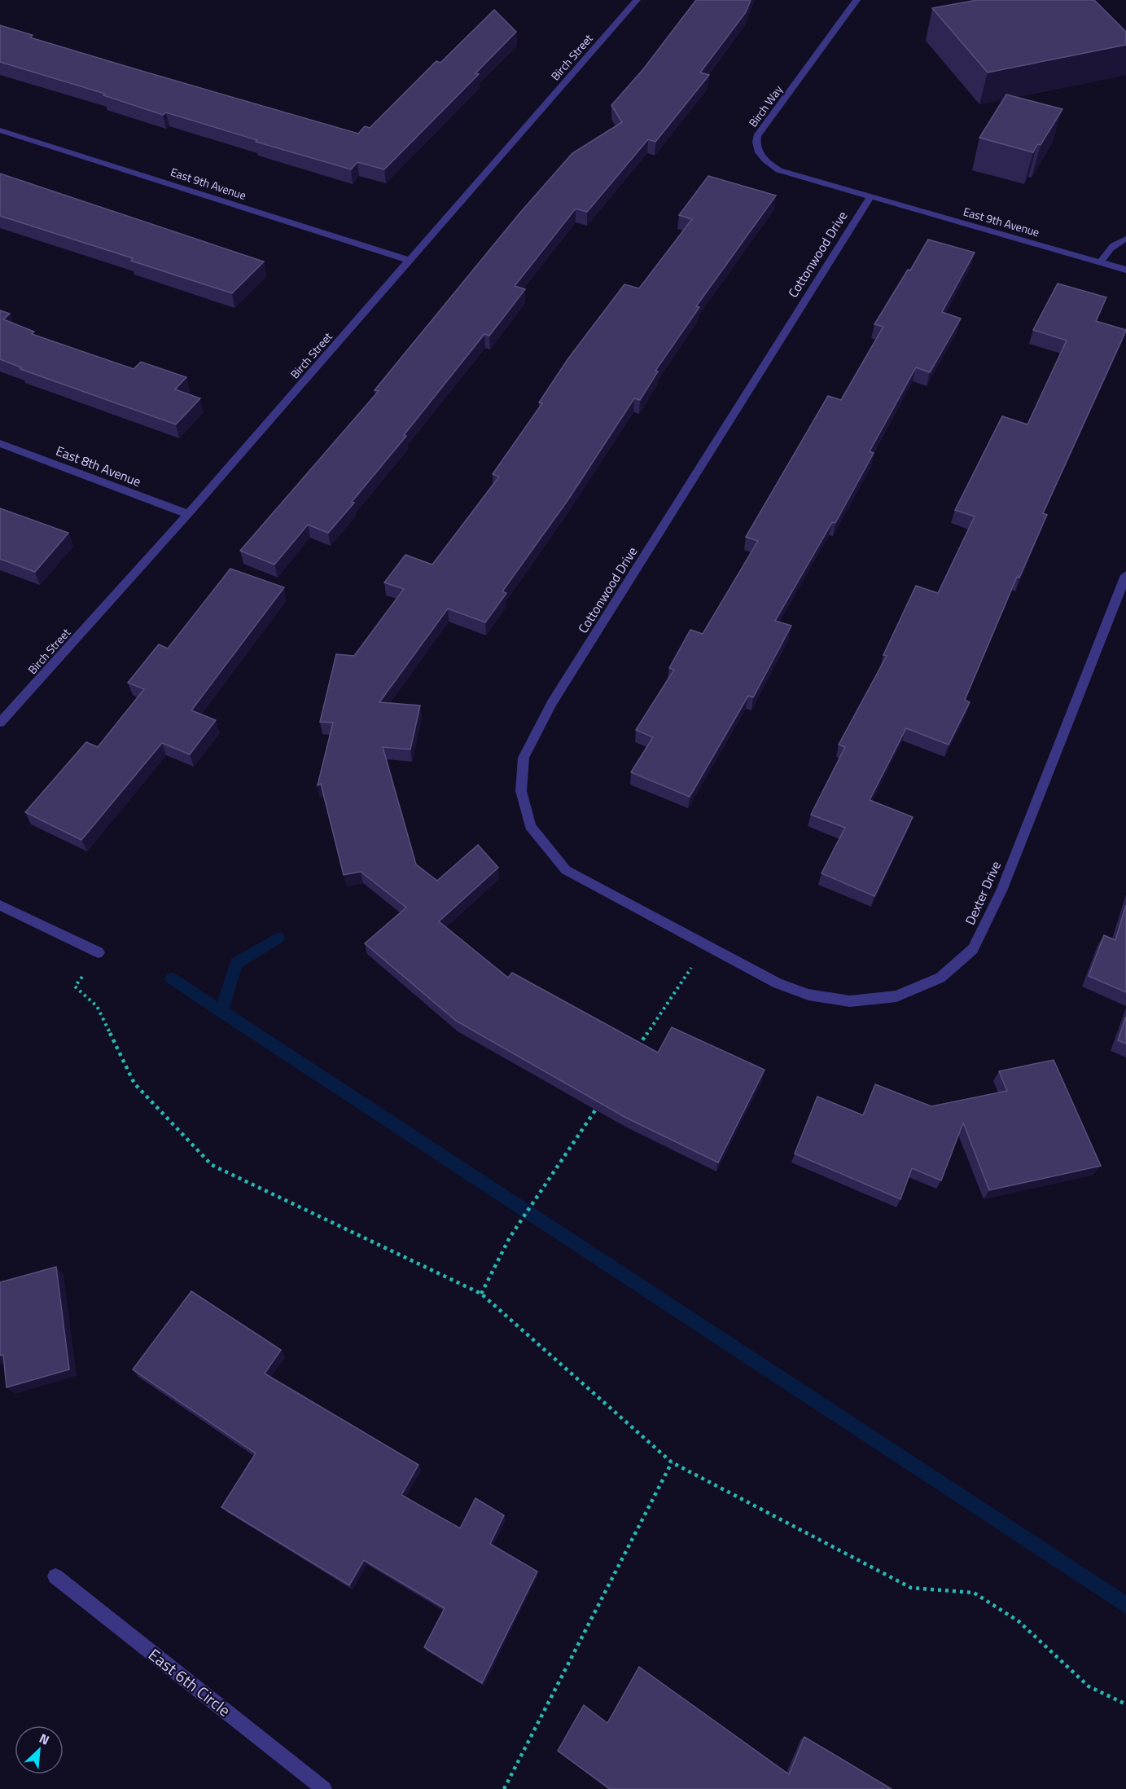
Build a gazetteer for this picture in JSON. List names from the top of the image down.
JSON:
{
  "streets": {
    "street": [
      "Birch Street",
      "Birch Way",
      "East 9th Avenue",
      "Cottonwood Drive",
      "East 8th Avenue",
      "Dexter Drive",
      "East 6th Circle"
    ]
  },
  "crossings": [
    ["Birch Street", "East 9th Avenue"],
    ["Birch Street", "East 8th Avenue"],
    ["Birch Way", "East 9th Avenue"],
    ["Birch Way", "Cottonwood Drive"],
    ["East 9th Avenue", "Cottonwood Drive"],
    ["Cottonwood Drive", "Dexter Drive"]
  ],
  "north": "top right"
}
